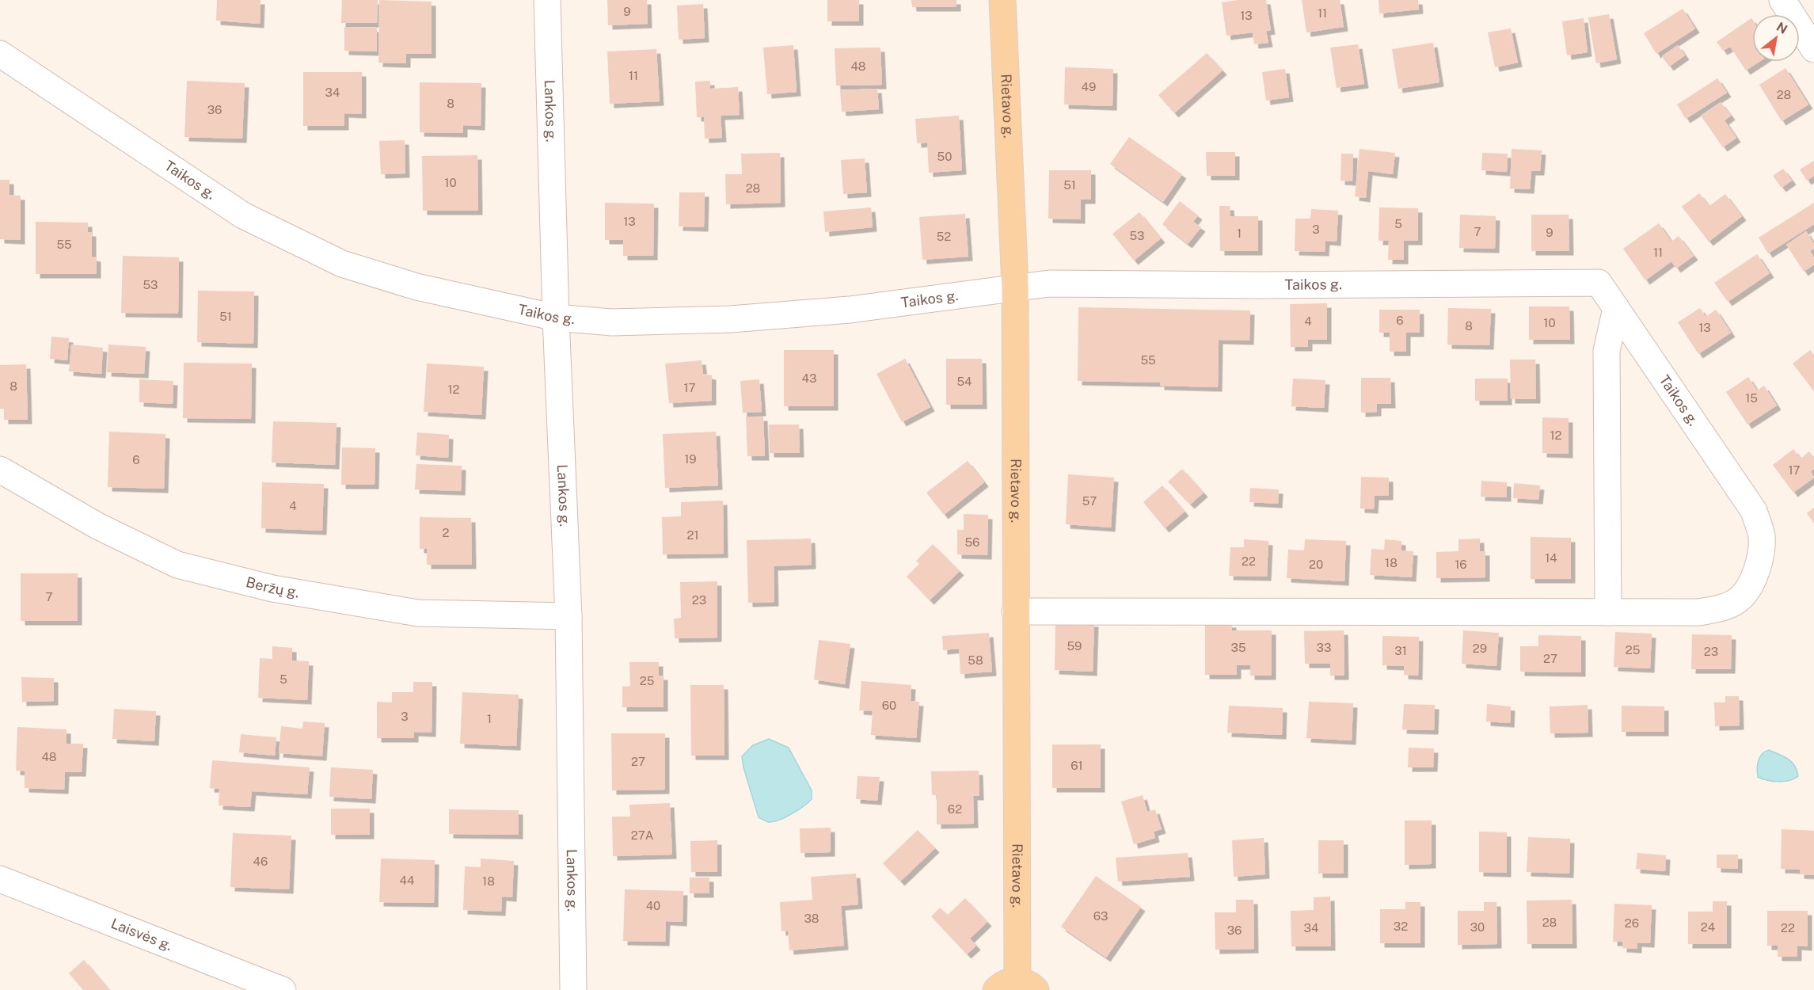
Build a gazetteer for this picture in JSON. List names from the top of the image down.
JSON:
{
  "streets": {
    "main road": ["Rietavo g."],
    "street": [
      "Lankos g.",
      "Taikos g.",
      "Beržų g.",
      "Laisvės g."
    ]
  },
  "crossings": [
    ["Rietavo g.", "Taikos g."],
    ["Lankos g.", "Taikos g."],
    ["Lankos g.", "Beržų g."]
  ],
  "house_numbers": [
    "9",
    "11",
    "13",
    "48",
    "11",
    "49",
    "34",
    "28",
    "8",
    "36",
    "50",
    "10",
    "51",
    "28",
    "13",
    "5",
    "3",
    "7",
    "9",
    "1",
    "53",
    "52",
    "55",
    "11",
    "53",
    "51",
    "6",
    "4",
    "10",
    "8",
    "13",
    "55",
    "43",
    "54",
    "8",
    "17",
    "12",
    "15",
    "12",
    "19",
    "6",
    "17",
    "57",
    "4",
    "2",
    "21",
    "56",
    "14",
    "22",
    "18",
    "20",
    "16",
    "7",
    "23",
    "59",
    "35",
    "33",
    "29",
    "25",
    "31",
    "23",
    "27",
    "58",
    "5",
    "25",
    "60",
    "3",
    "1",
    "48",
    "27",
    "61",
    "62",
    "27A",
    "46",
    "44",
    "18",
    "40",
    "63",
    "38",
    "28",
    "26",
    "32",
    "30",
    "24",
    "34",
    "22",
    "36"
  ],
  "north": "top right"
}
